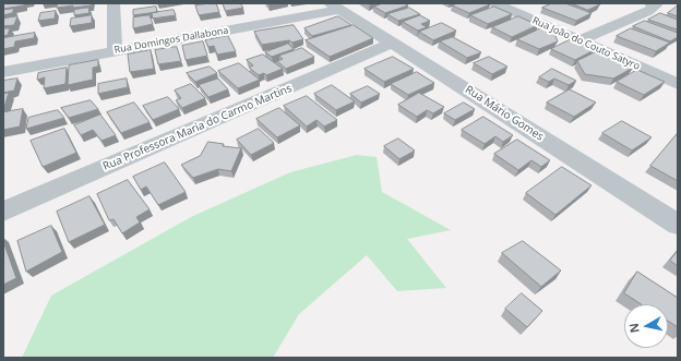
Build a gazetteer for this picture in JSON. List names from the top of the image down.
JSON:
{
  "streets": {
    "street": [
      "Rua Domingos Dallabona",
      "Rua João do Couto Satyro",
      "Rua Mário Gomes",
      "Rua Professora Maria do Carmo Martins"
    ]
  },
  "crossings": [
    ["Rua Domingos Dallabona", "Rua Mário Gomes"],
    ["Rua Mário Gomes", "Rua Professora Maria do Carmo Martins"]
  ],
  "north": "left"
}
